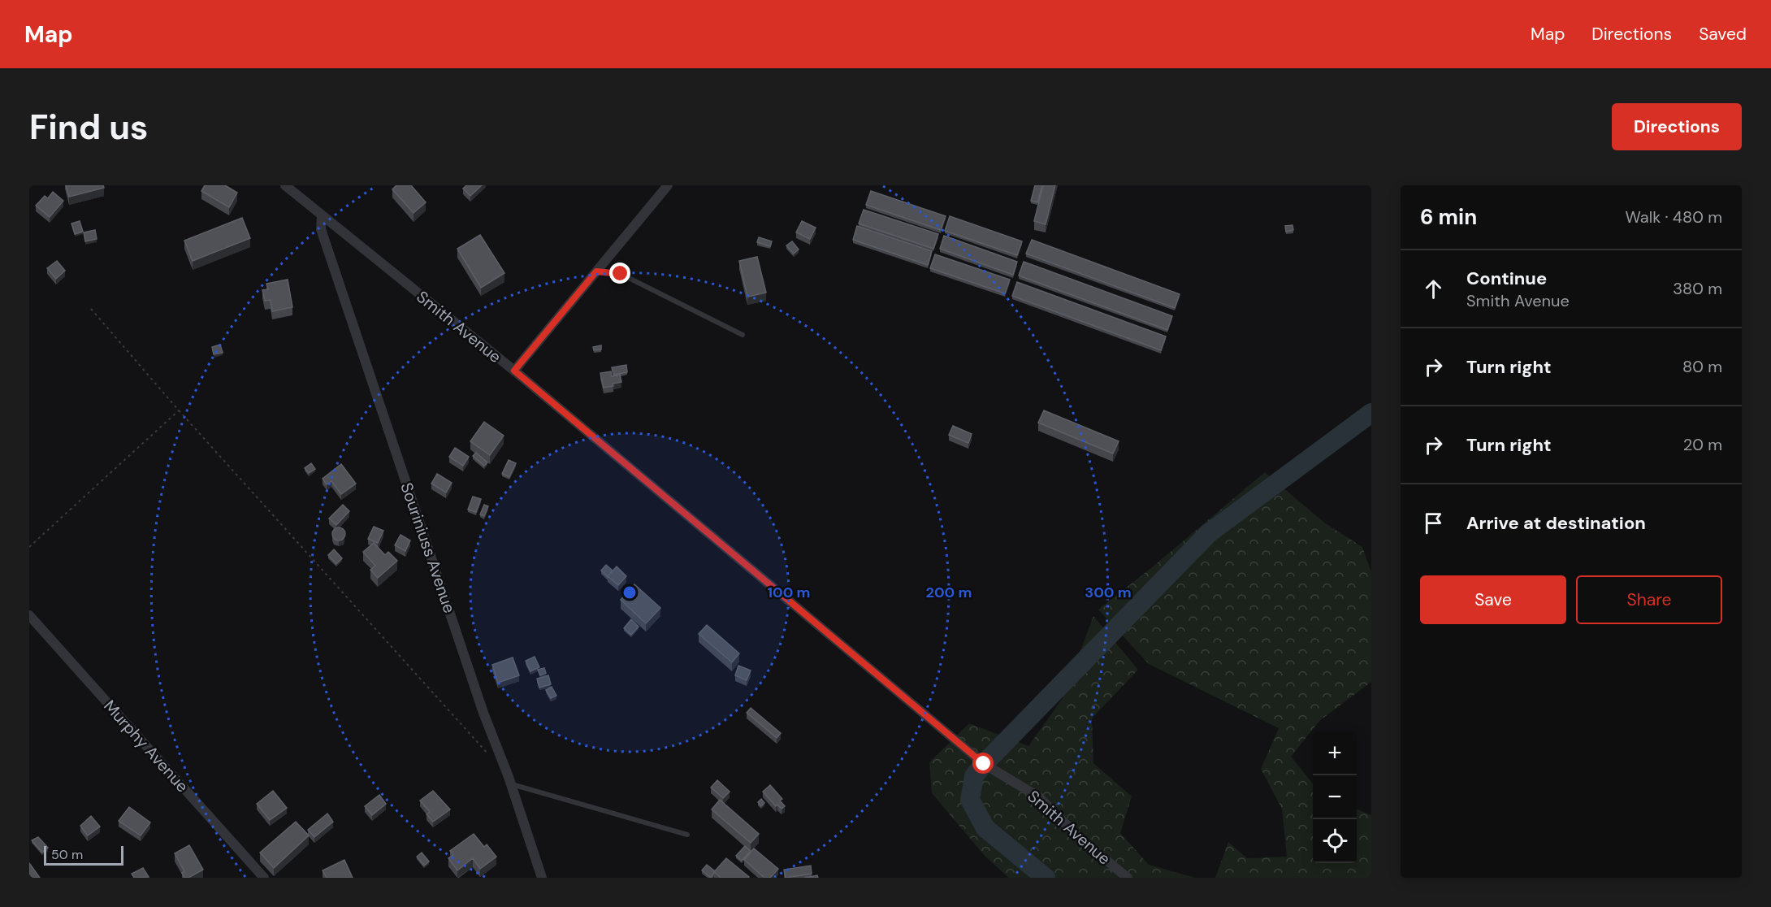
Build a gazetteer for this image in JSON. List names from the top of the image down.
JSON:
{
  "streets": {
    "street": ["Smith Avenue", "Souriniuss Avenue", "Murphy Avenue"]
  },
  "crossings": [
    ["Smith Avenue", "Souriniuss Avenue"]
  ],
  "scale_bar": "50 m",
  "page": {
    "header": "Map",
    "nav": ["Map", "Directions", "Saved"],
    "buttons": [
      "Directions",
      ["Save", "Share"]
    ],
    "title": "Find us",
    "heading": ["6 min", "Walk · 480 m"],
    "list": [
      ["Continue", "Smith Avenue", "380 m"],
      ["Turn right", "80 m"],
      ["Turn right", "20 m"],
      "Arrive at destination"
    ],
    "map_buttons": ["+", "−"],
    "scale": "50 m"
  },
  "rings": ["100 m", "200 m", "300 m"]
}
